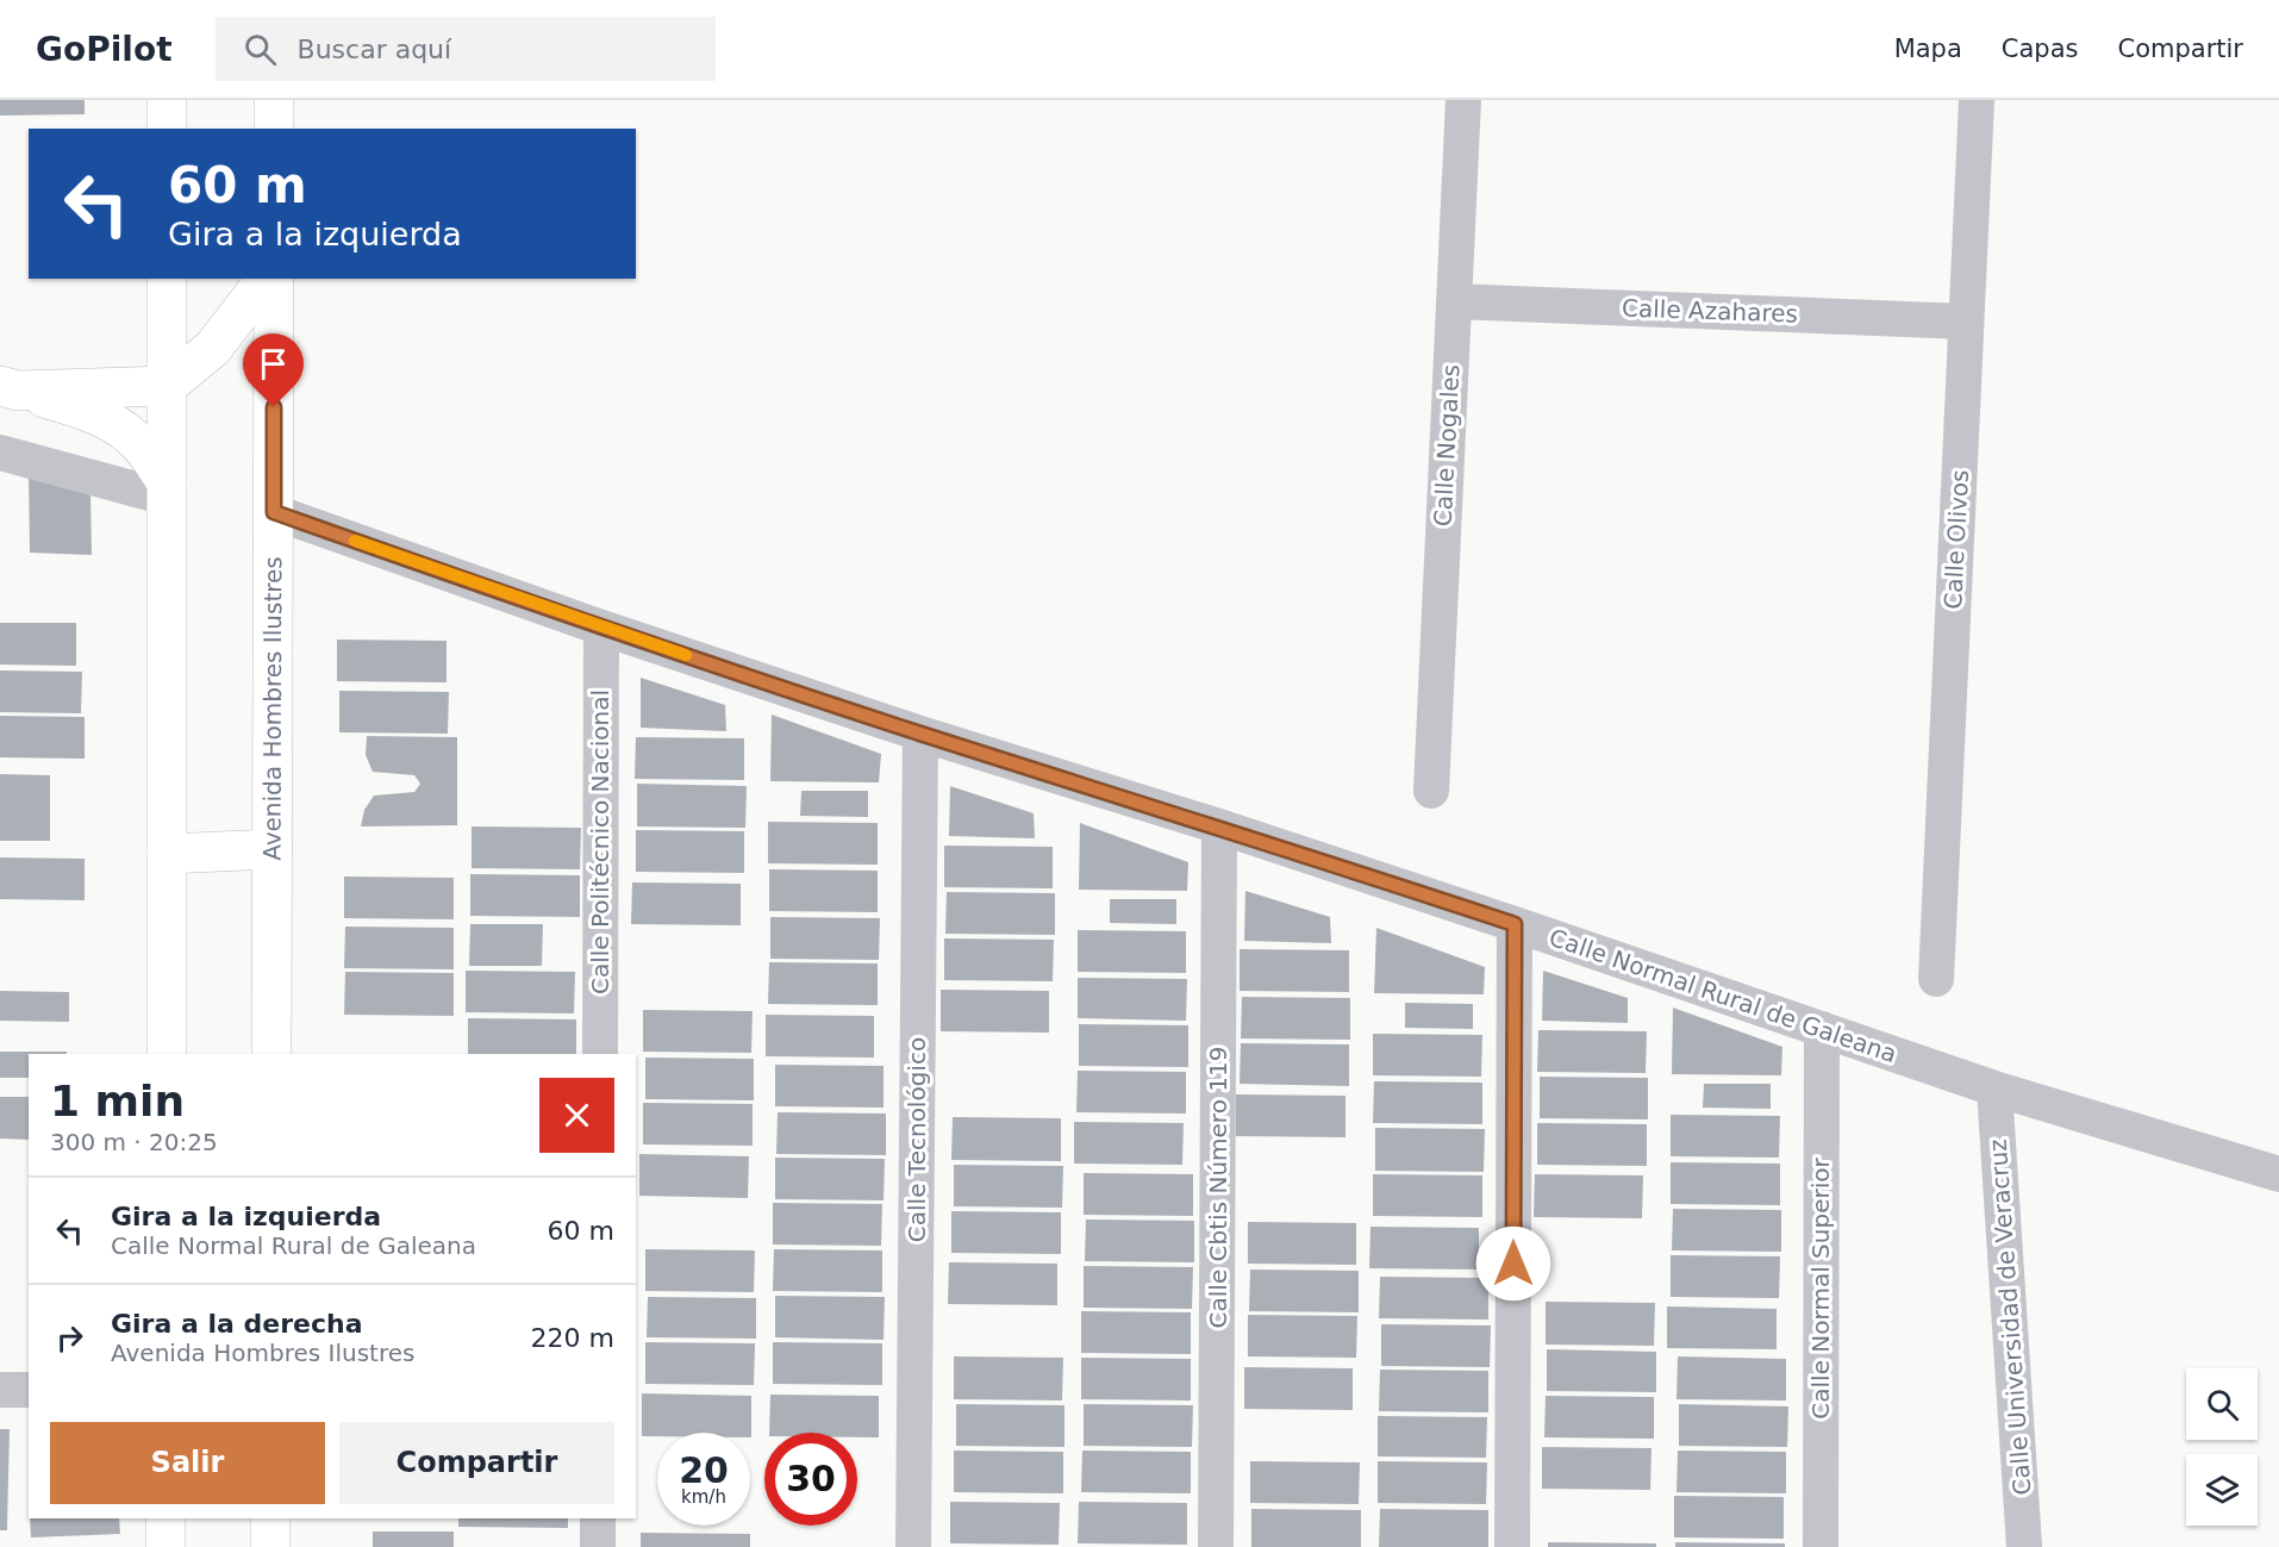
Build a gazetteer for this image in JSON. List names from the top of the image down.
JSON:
{
  "streets": {
    "main road": ["Avenida Hombres Ilustres"],
    "street": [
      "Calle Azahares",
      "Calle Nogales",
      "Calle Olivos",
      "Calle Politécnico Nacional",
      "Calle Normal Rural de Galeana",
      "Calle Tecnológico",
      "Calle Cbtis Número 119",
      "Calle Normal Superior",
      "Calle Universidad de Veracruz"
    ]
  },
  "crossings": [
    ["Calle Azahares", "Calle Nogales"],
    ["Calle Azahares", "Calle Olivos"],
    ["Avenida Hombres Ilustres", "Calle Normal Rural de Galeana"],
    ["Calle Politécnico Nacional", "Calle Normal Rural de Galeana"],
    ["Calle Normal Rural de Galeana", "Calle Tecnológico"],
    ["Calle Normal Rural de Galeana", "Calle Cbtis Número 119"],
    ["Calle Normal Rural de Galeana", "Calle Normal Superior"],
    ["Calle Normal Rural de Galeana", "Calle Universidad de Veracruz"]
  ],
  "page": {
    "header": "GoPilot",
    "search": "Buscar aquí",
    "nav": ["Mapa", "Capas", "Compartir"],
    "turn": ["60 m", "Gira a la izquierda"],
    "heading": ["1 min", "300 m · 20:25"],
    "list": [
      {
        "name": "Gira a la izquierda",
        "note": "Calle Normal Rural de Galeana",
        "value": "60 m"
      },
      {
        "name": "Gira a la derecha",
        "note": "Avenida Hombres Ilustres",
        "value": "220 m"
      }
    ],
    "buttons": ["Salir", "Compartir"],
    "speed": "20 km/h",
    "limit": "30"
  }
}
